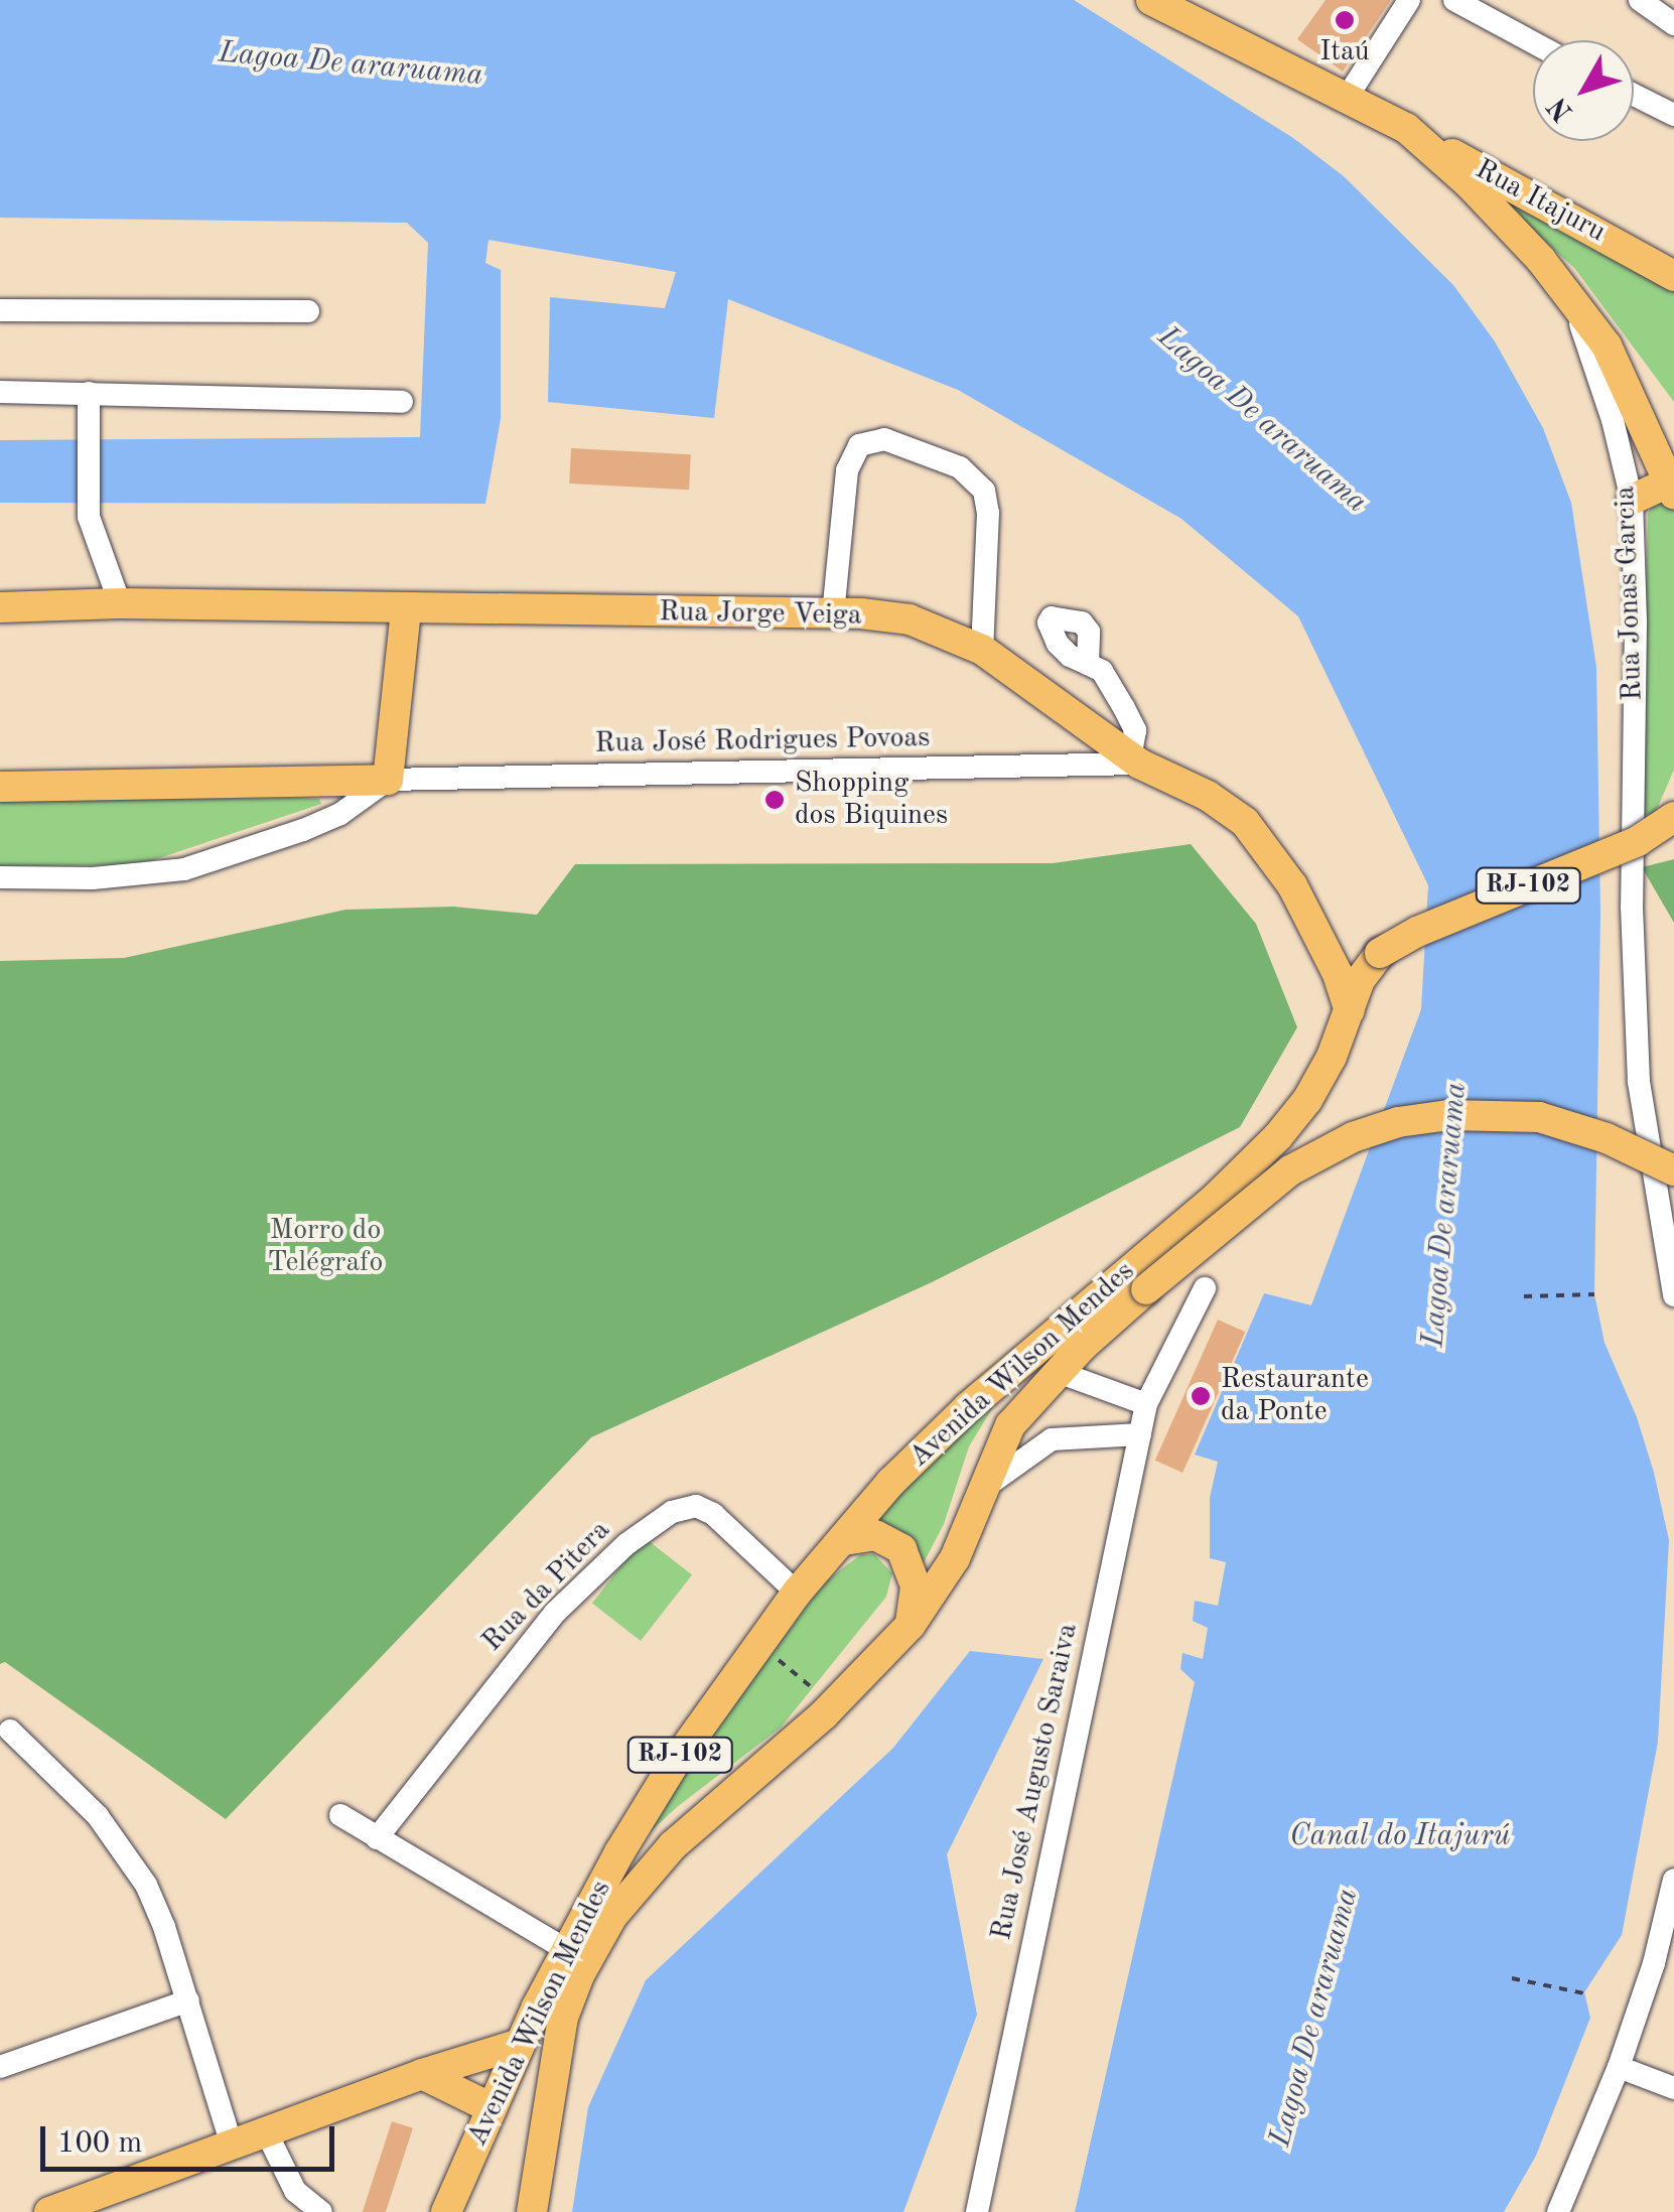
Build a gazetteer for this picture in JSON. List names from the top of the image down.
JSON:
{
  "streets": {
    "main road": [
      "Rua Itajuru",
      "Rua Jonas Garcia",
      "Rua Jorge Veiga",
      "RJ-102",
      "Avenida Wilson Mendes"
    ],
    "street": ["Rua José Rodrigues Povoas", "Rua da Pitera", "Rua José Augusto Saraiva"]
  },
  "crossings": [
    ["Rua Itajuru", "Rua Jonas Garcia"],
    ["Rua Jorge Veiga", "Rua José Rodrigues Povoas"],
    ["Rua Jorge Veiga", "Avenida Wilson Mendes"],
    ["RJ-102", "Avenida Wilson Mendes"],
    ["Avenida Wilson Mendes", "Rua da Pitera"]
  ],
  "water": ["Lagoa De araruama", "Canal do Itajurú"],
  "parks": ["Morro do Telégrafo"],
  "places": ["Itaú", "Shopping dos Biquines", "Restaurante da Ponte"],
  "scale_bar": "100 m",
  "north": "bottom left"
}
